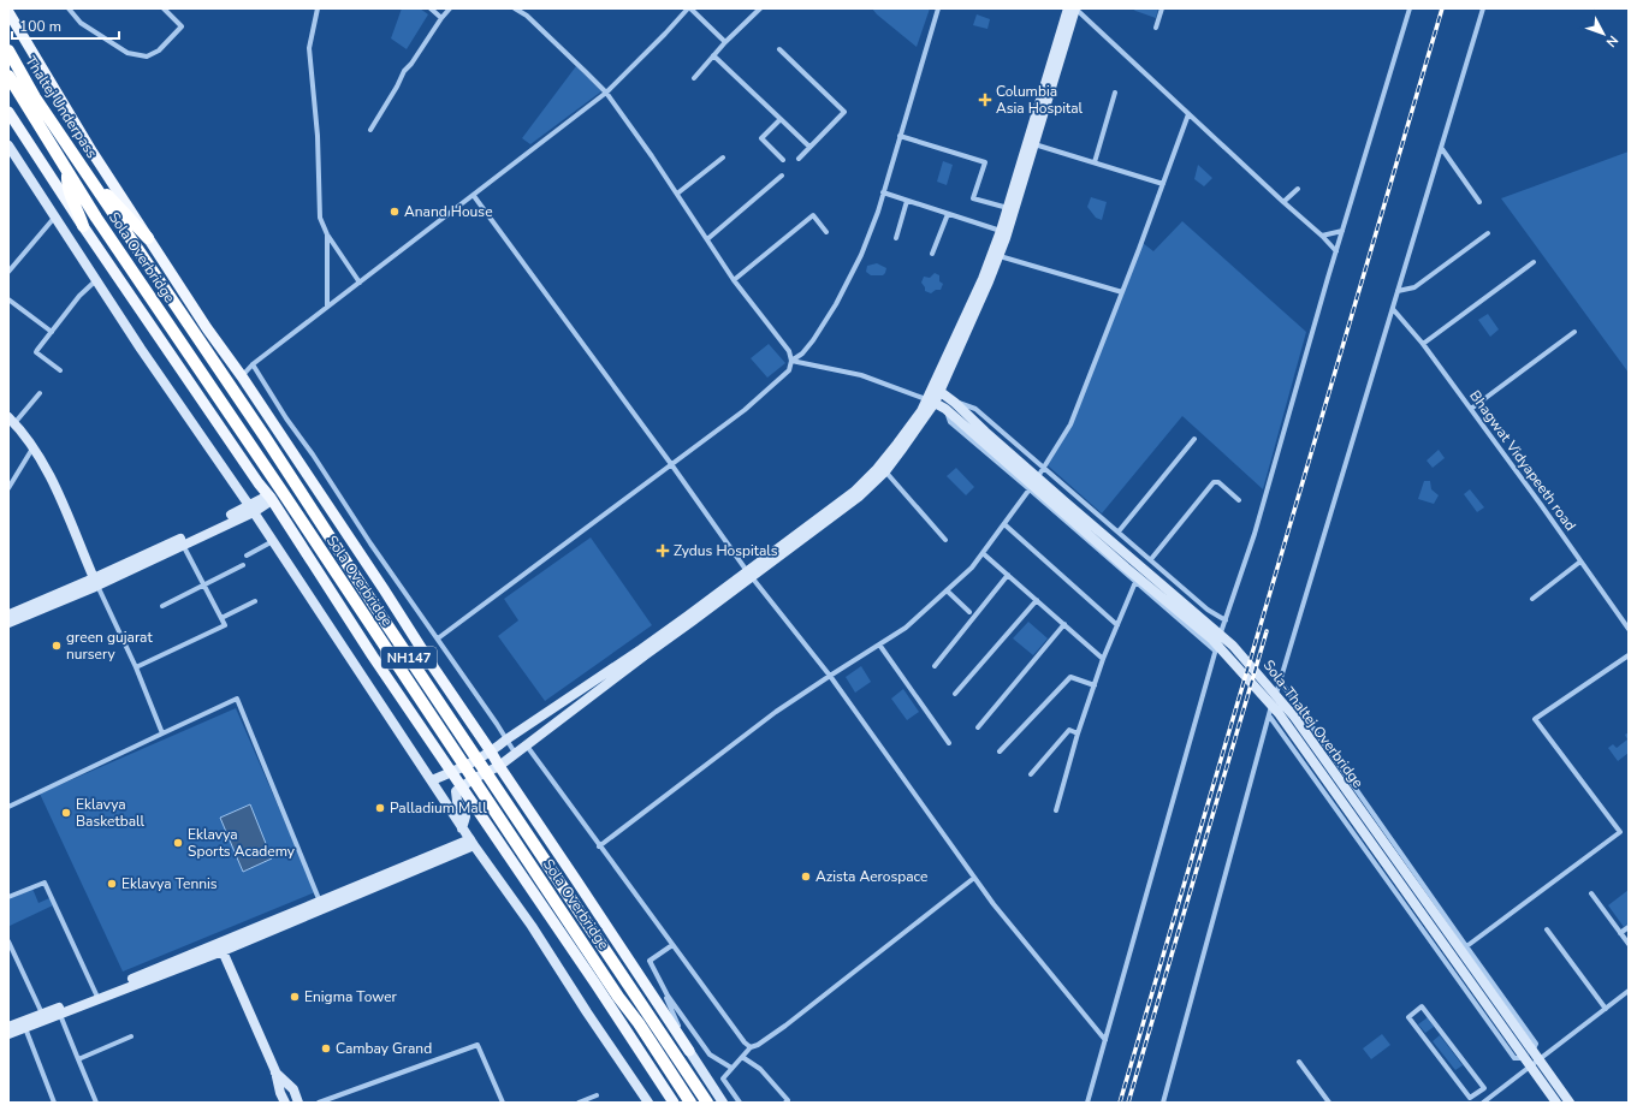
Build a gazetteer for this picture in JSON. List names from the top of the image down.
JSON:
{
  "streets": {
    "highway": ["Thaltej Underpass", "Sola Overbridge", "NH147"],
    "street": ["Bhagwat Vidyapeeth road", "Sola-Thaltej Overbridge"]
  },
  "crossings": [
    ["Thaltej Underpass", "Sola Overbridge"]
  ],
  "places": {
    "health": ["Columbia Asia Hospital", "Zydus Hospitals"],
    "other": [
      "Anand House",
      "green gujarat nursery",
      "Palladium Mall",
      "Eklavya Basketball",
      "Eklavya Sports Academy",
      "Azista Aerospace",
      "Eklavya Tennis",
      "Enigma Tower",
      "Cambay Grand"
    ]
  },
  "scale_bar": "100 m",
  "north": "bottom right"
}
